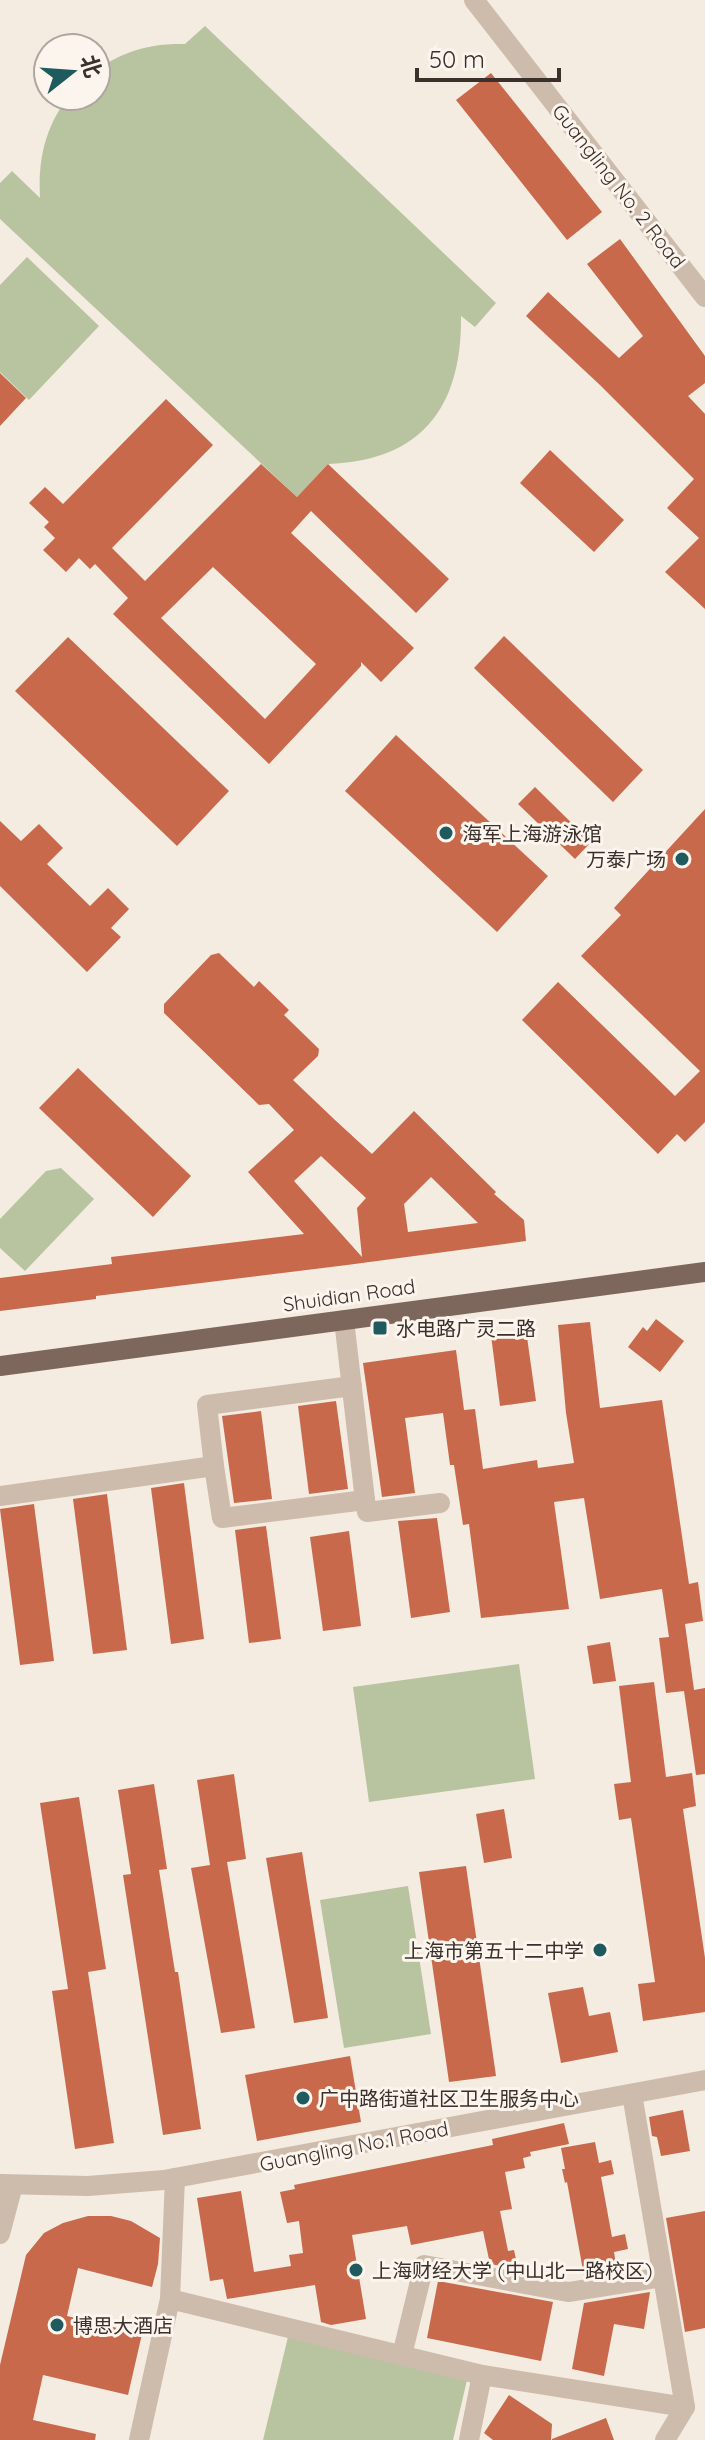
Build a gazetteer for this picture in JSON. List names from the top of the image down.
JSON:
{
  "streets": {
    "main road": ["Shuidian Road"],
    "street": ["Guangling No. 2 Road", "Guangling No.1 Road"]
  },
  "places": {
    "other": [
      "海军上海游泳馆",
      "万泰广场",
      "上海市第五十二中学",
      "广中路街道社区卫生服务中心",
      "上海财经大学 (中山北一路校区)",
      "博思大酒店"
    ],
    "transit": ["水电路广灵二路"]
  },
  "scale_bar": "50 m",
  "north": "right"
}
